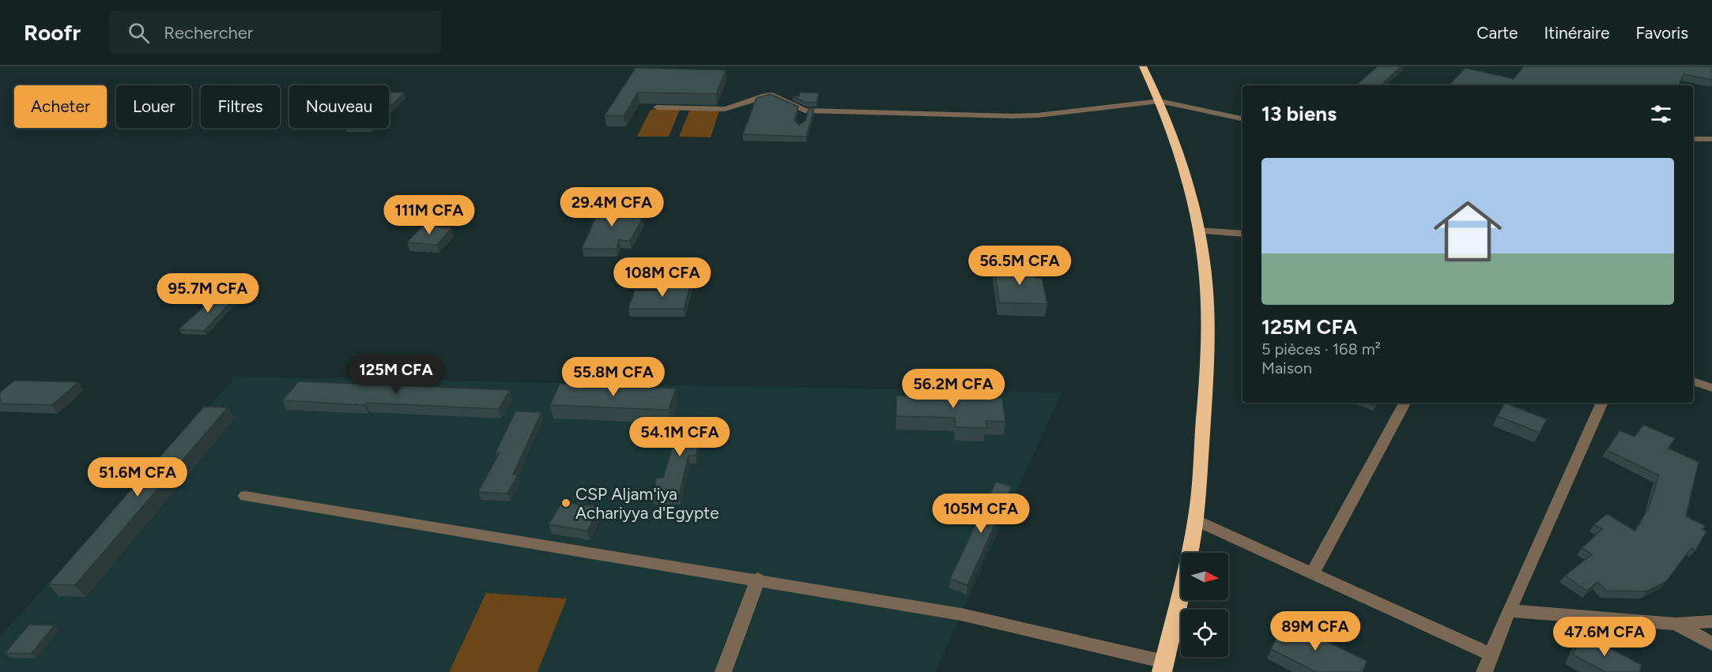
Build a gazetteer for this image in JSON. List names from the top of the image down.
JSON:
{
  "places": ["CSP Aljam'iya Achariyya d'Egypte"],
  "north": "right",
  "page": {
    "header": "Roofr",
    "search": "Rechercher",
    "nav": ["Carte", "Itinéraire", "Favoris"],
    "chip": [
      "Acheter",
      "Louer",
      "Filtres",
      "Nouveau"
    ],
    "heading": "13 biens",
    "list": [
      {
        "name": "125M CFA",
        "note": "5 pièces · 168 m² · Maison"
      }
    ],
    "price": [
      "29.4M CFA",
      "111M CFA",
      "56.5M CFA",
      "108M CFA",
      "95.7M CFA",
      "125M CFA",
      "55.8M CFA",
      "56.2M CFA",
      "54.1M CFA",
      "51.6M CFA",
      "105M CFA",
      "89M CFA",
      "47.6M CFA"
    ]
  }
}
